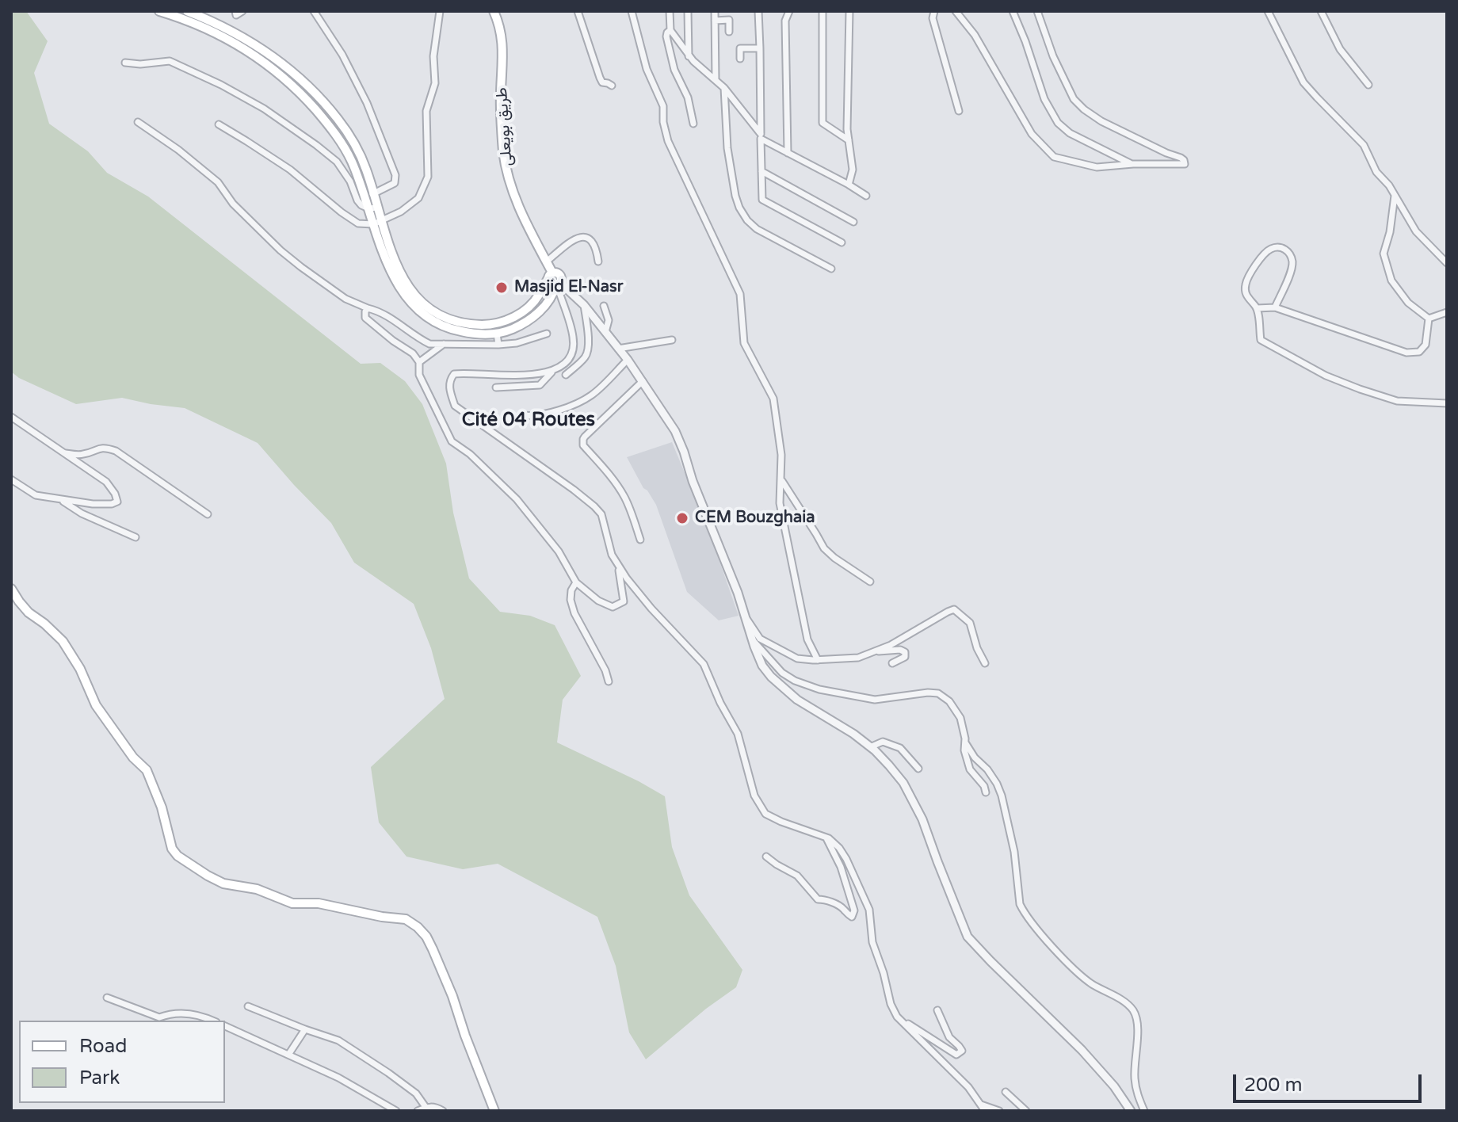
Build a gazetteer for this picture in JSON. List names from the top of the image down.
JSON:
{
  "streets": {
    "main road": ["طريق بويعلى"]
  },
  "districts": ["Cité 04 Routes"],
  "places": ["Masjid El-Nasr", "CEM Bouzghaia"],
  "legend": ["Road", "Park"],
  "scale_bar": "200 m"
}
